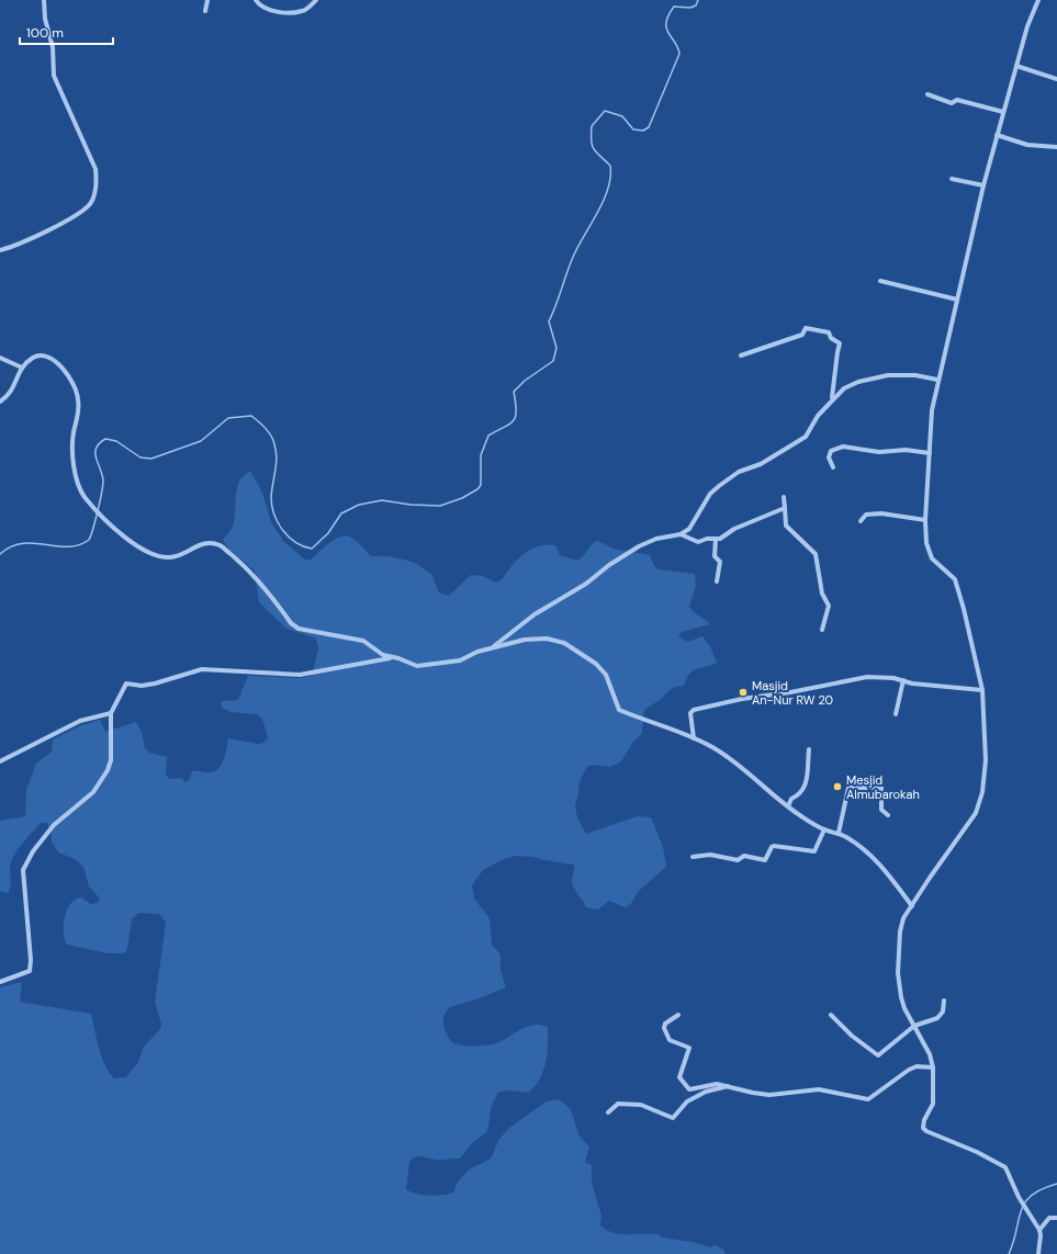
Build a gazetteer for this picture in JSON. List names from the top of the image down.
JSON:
{
  "places": ["Masjid An-Nur RW 20", "Mesjid Almubarokah"],
  "scale_bar": "100 m"
}
